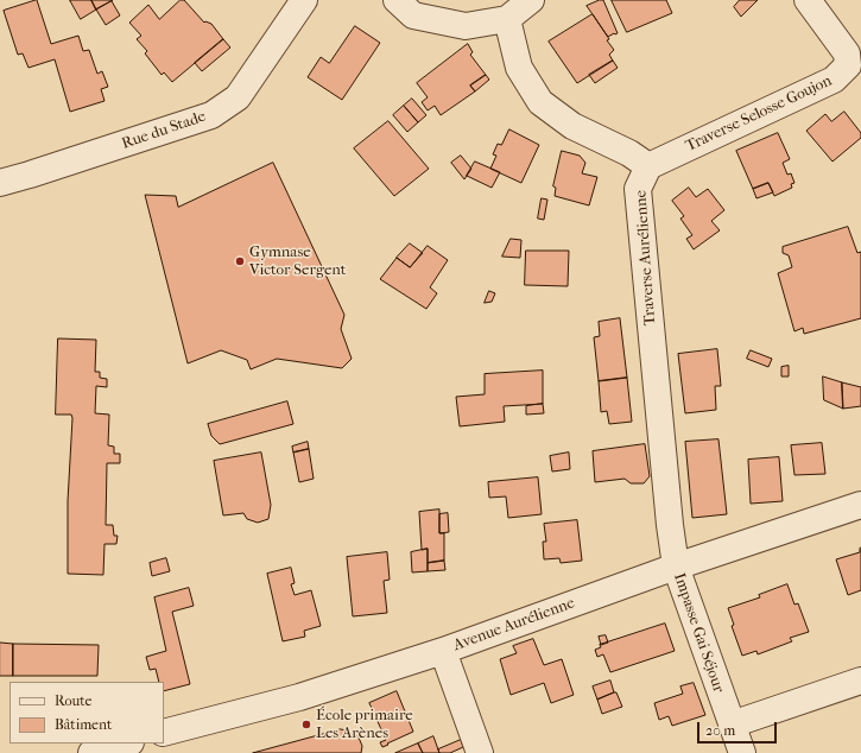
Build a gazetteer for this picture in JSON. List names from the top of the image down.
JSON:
{
  "streets": {
    "street": [
      "Traverse Selosse Goujon",
      "Rue du Stade",
      "Traverse Aurélienne",
      "Avenue Aurélienne",
      "Impasse Gai Séjour"
    ]
  },
  "crossings": [
    ["Traverse Selosse Goujon", "Traverse Aurélienne"],
    ["Traverse Aurélienne", "Avenue Aurélienne"],
    ["Traverse Aurélienne", "Impasse Gai Séjour"],
    ["Avenue Aurélienne", "Impasse Gai Séjour"]
  ],
  "places": ["Gymnase Victor Sergent", "École primaire Les Arènes"],
  "legend": ["Route", "Bâtiment"],
  "scale_bar": "20 m"
}
